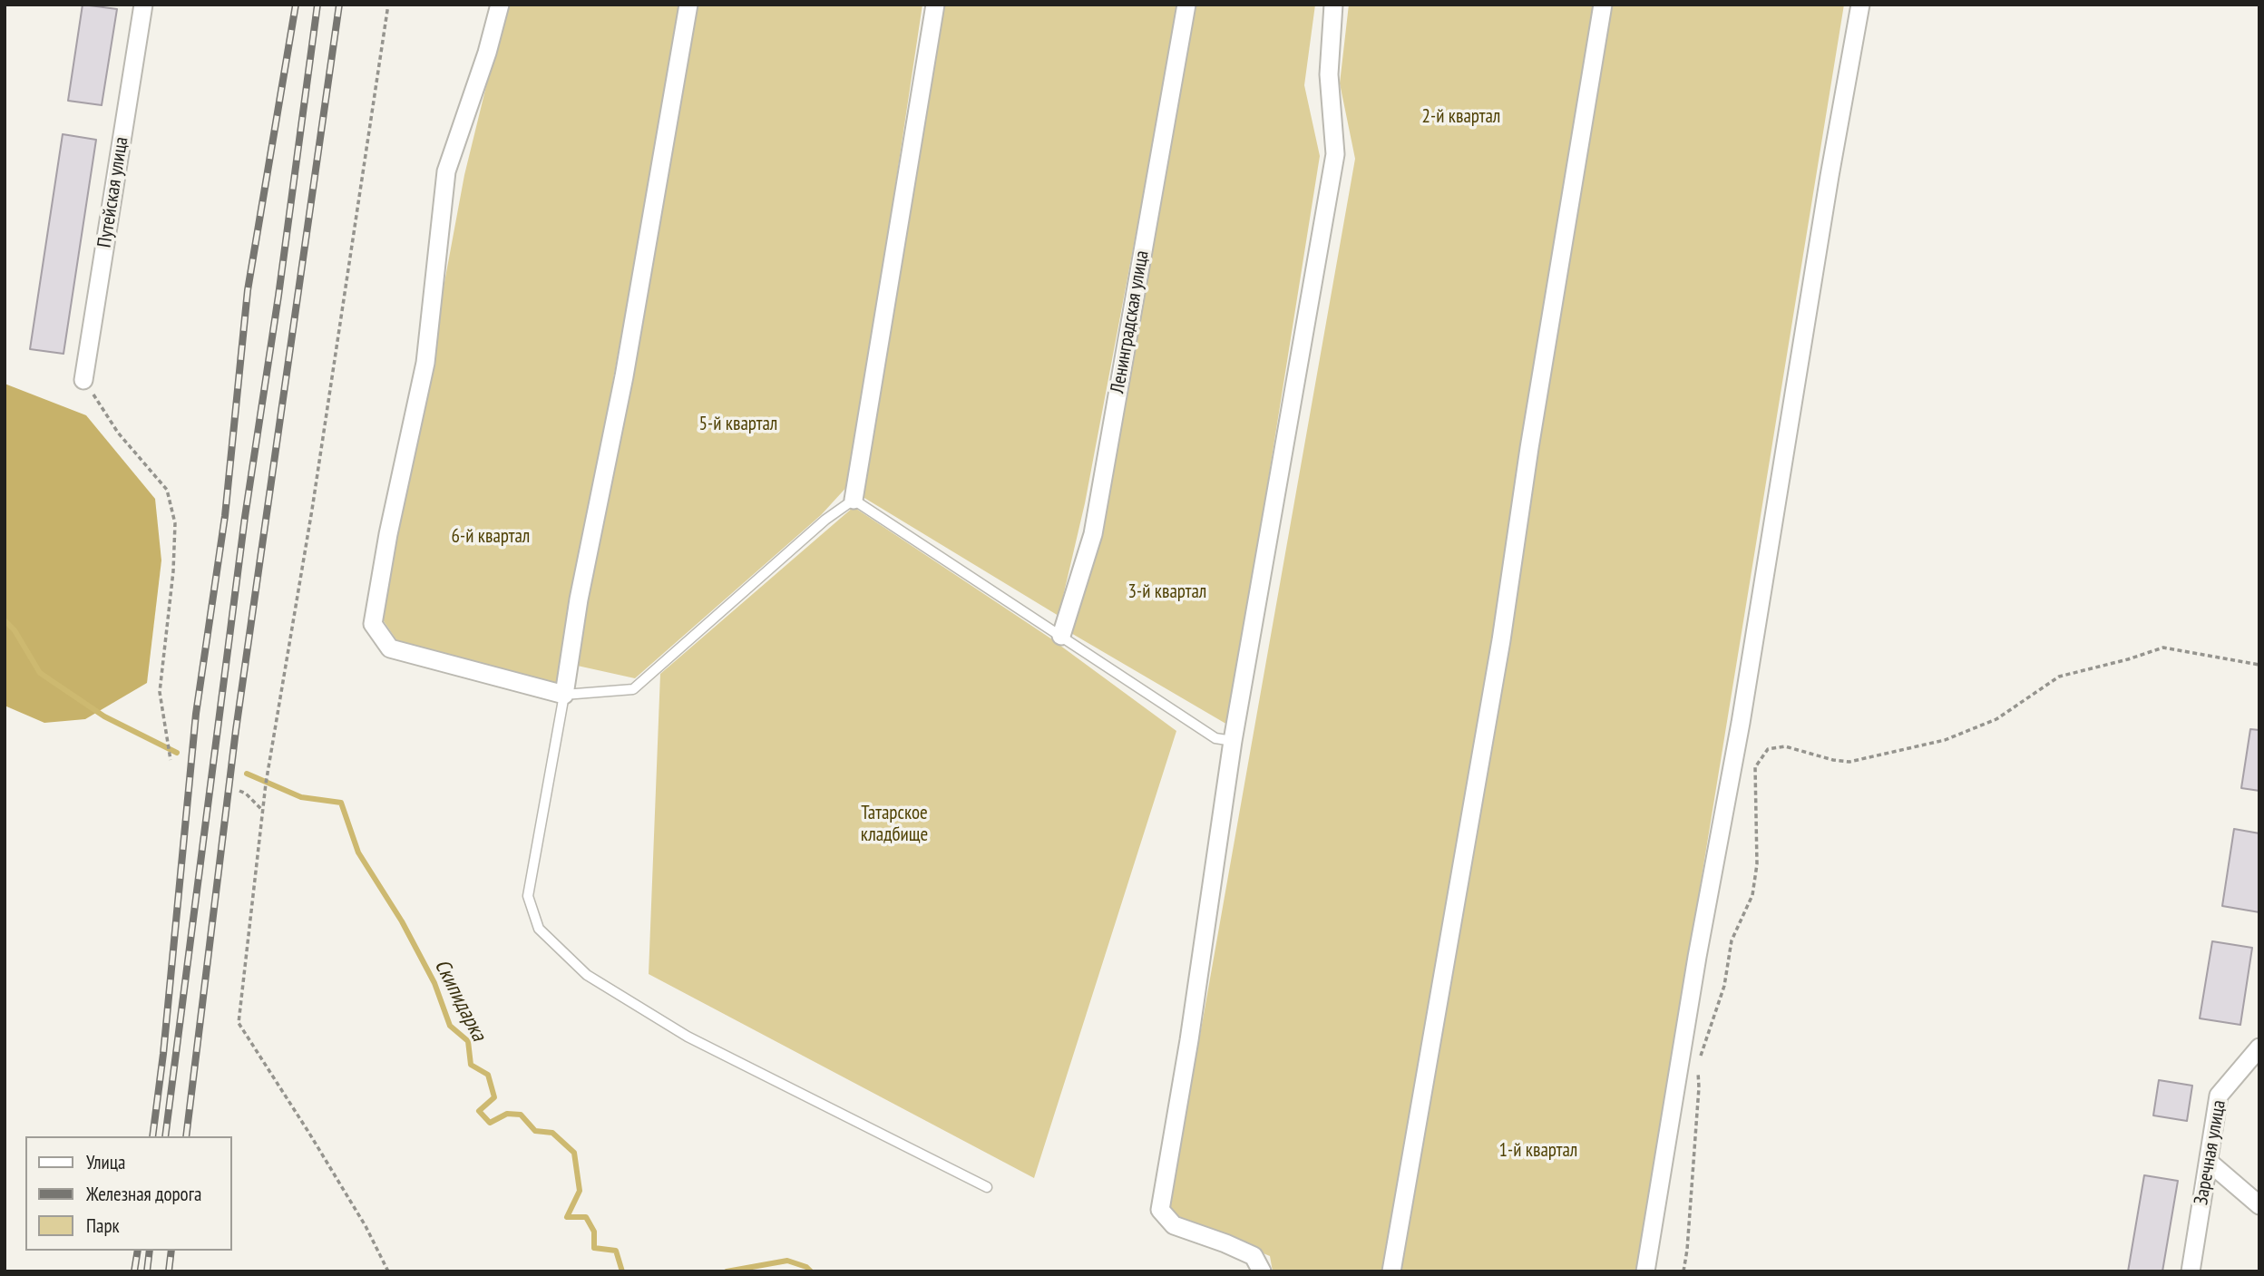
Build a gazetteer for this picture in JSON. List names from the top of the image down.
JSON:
{
  "streets": {
    "street": ["Путейская улица", "Ленинградская улица", "Заречная улица"]
  },
  "water": ["Скипидарка"],
  "parks": [
    "2-й квартал",
    "5-й квартал",
    "6-й квартал",
    "3-й квартал",
    "Татарское кладбище",
    "1-й квартал"
  ],
  "legend": ["Улица", "Железная дорога", "Парк"]
}
